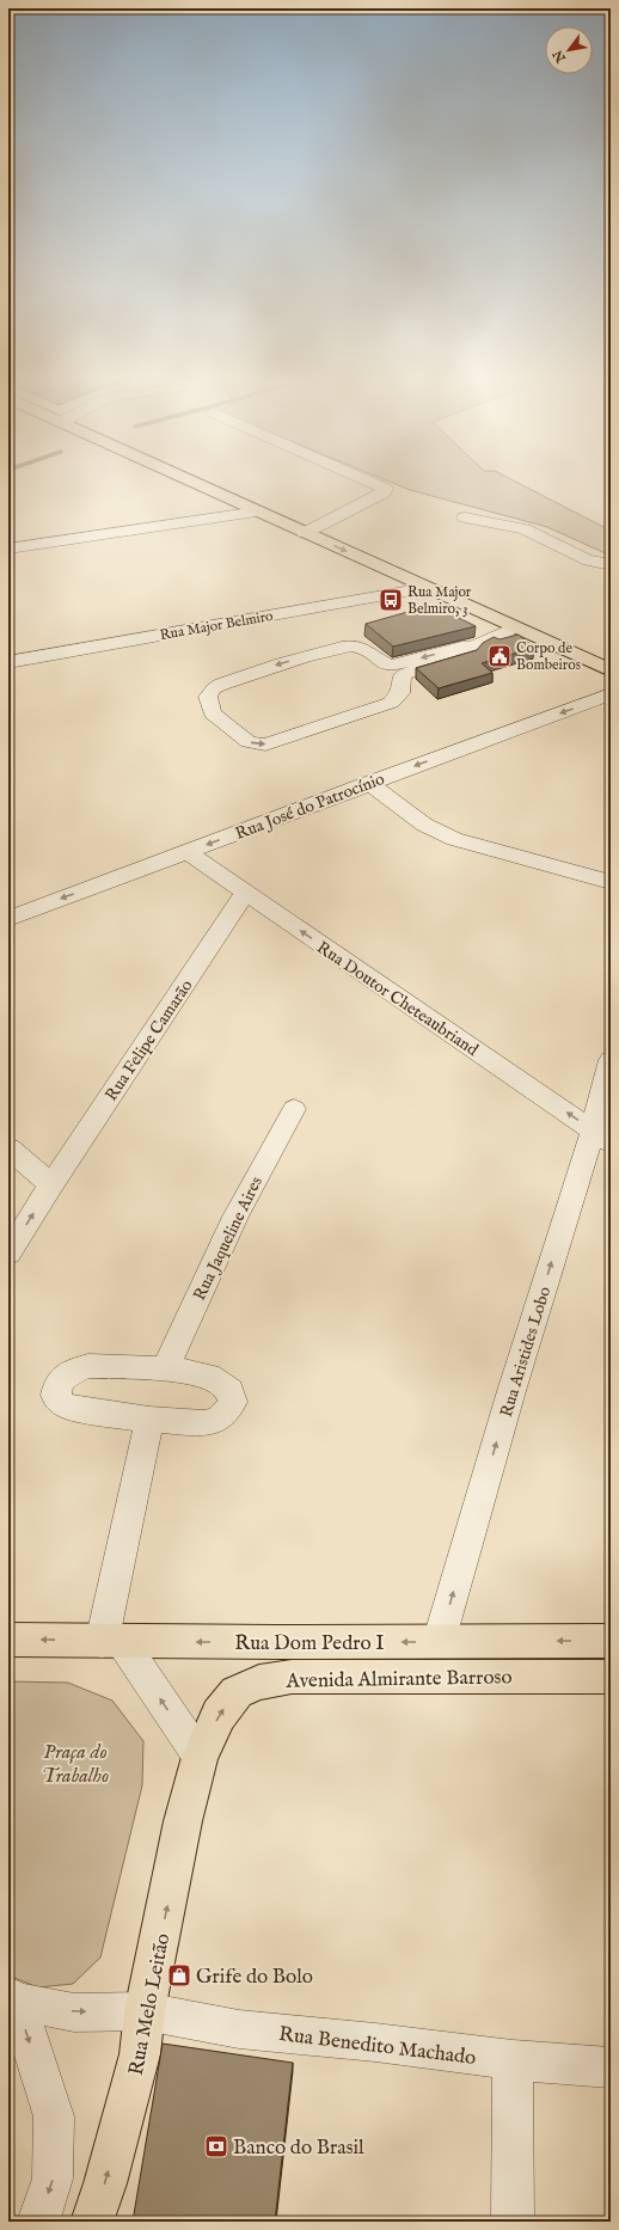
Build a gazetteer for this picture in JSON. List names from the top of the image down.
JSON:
{
  "streets": {
    "main road": ["Rua Dom Pedro I", "Avenida Almirante Barroso", "Rua Melo Leitão"],
    "street": [
      "Rua Major Belmiro",
      "Rua José do Patrocínio",
      "Rua Doutor Cheteaubriand",
      "Rua Felipe Camarão",
      "Rua Jaqueline Aires",
      "Rua Aristides Lobo",
      "Rua Benedito Machado"
    ]
  },
  "crossings": [
    ["Rua José do Patrocínio", "Rua Doutor Cheteaubriand"],
    ["Rua Doutor Cheteaubriand", "Rua Felipe Camarão"],
    ["Rua Doutor Cheteaubriand", "Rua Aristides Lobo"],
    ["Rua Aristides Lobo", "Rua Dom Pedro I"],
    ["Avenida Almirante Barroso", "Rua Melo Leitão"],
    ["Rua Melo Leitão", "Rua Benedito Machado"]
  ],
  "one_way": [
    "Rua José do Patrocínio",
    "Rua Aristides Lobo",
    "Rua Dom Pedro I",
    "Avenida Almirante Barroso",
    "Rua Melo Leitão"
  ],
  "parks": ["Praça do Trabalho"],
  "places": {
    "bus stop": ["Rua Major Belmiro, 3"],
    "public building": ["Corpo de Bombeiros"],
    "shop": ["Grife do Bolo"],
    "bank": ["Banco do Brasil"]
  },
  "north": "bottom left"
}
